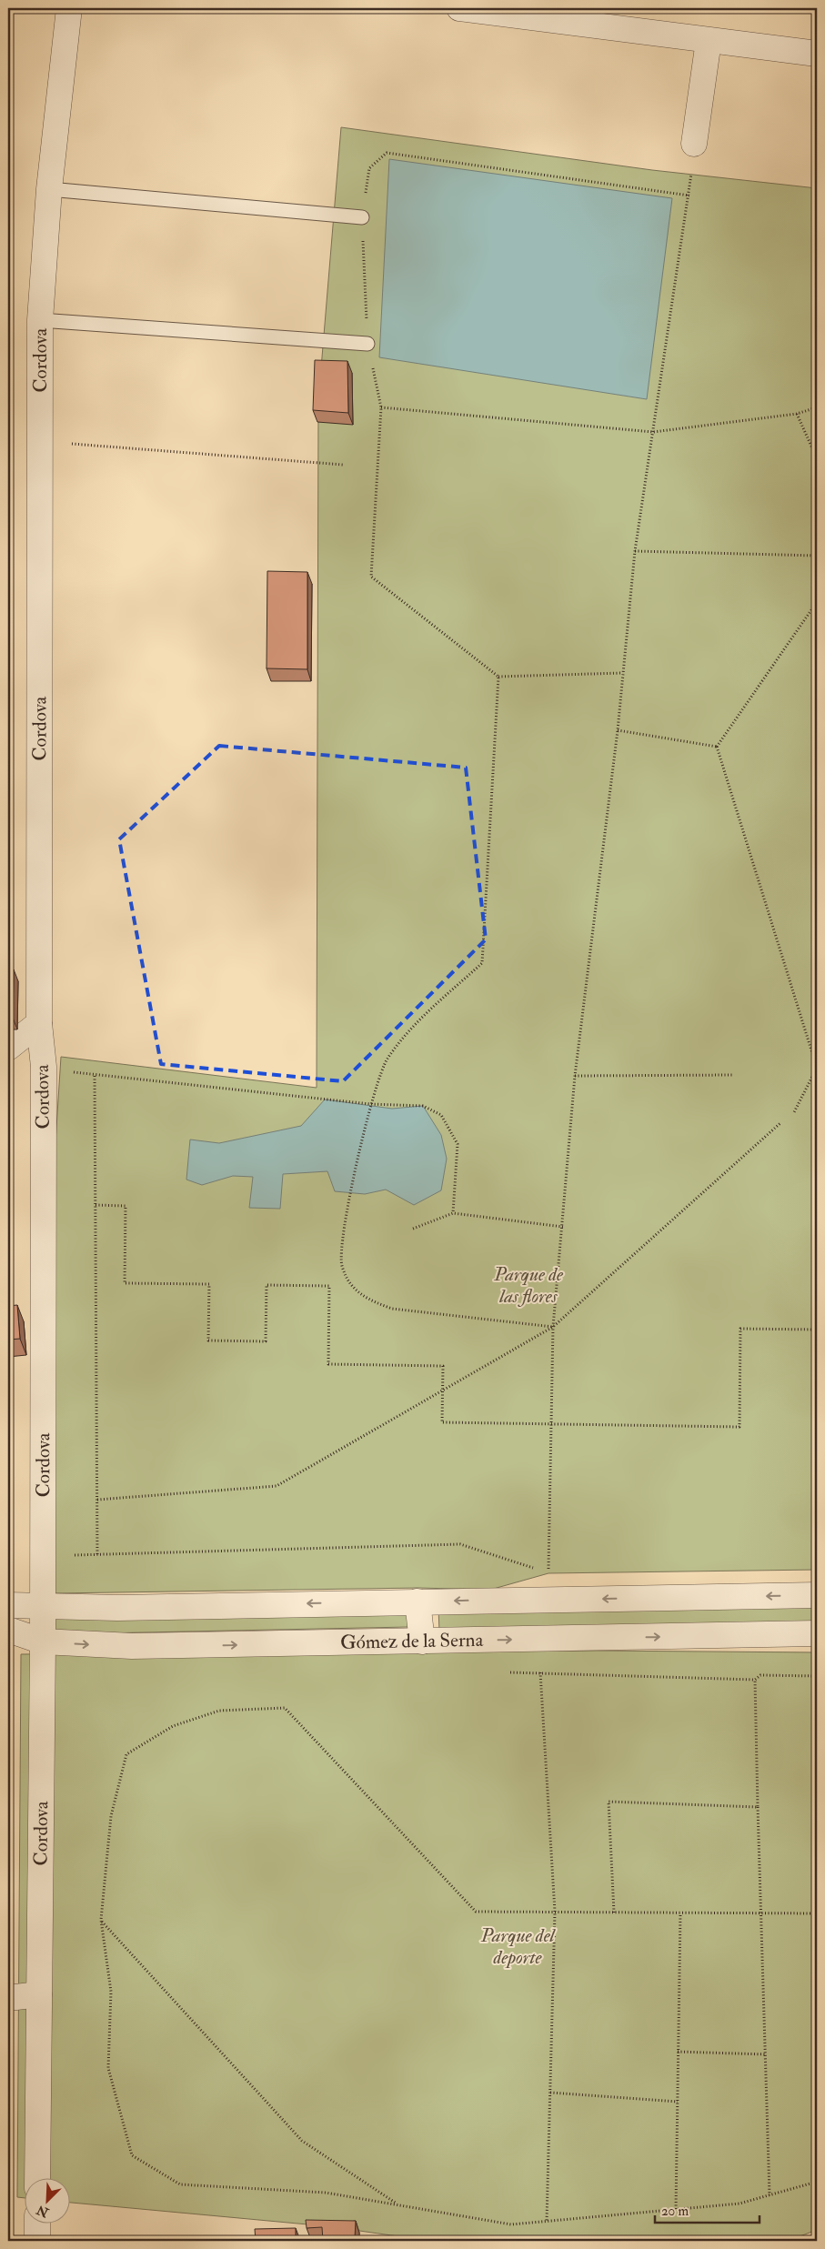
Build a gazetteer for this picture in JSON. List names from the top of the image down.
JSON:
{
  "streets": {
    "street": ["Cordova", "Gómez de la Serna"]
  },
  "crossings": [
    ["Cordova", "Gómez de la Serna"]
  ],
  "parks": ["Parque de las flores", "Parque del deporte"],
  "scale_bar": "20 m",
  "north": "bottom left"
}
